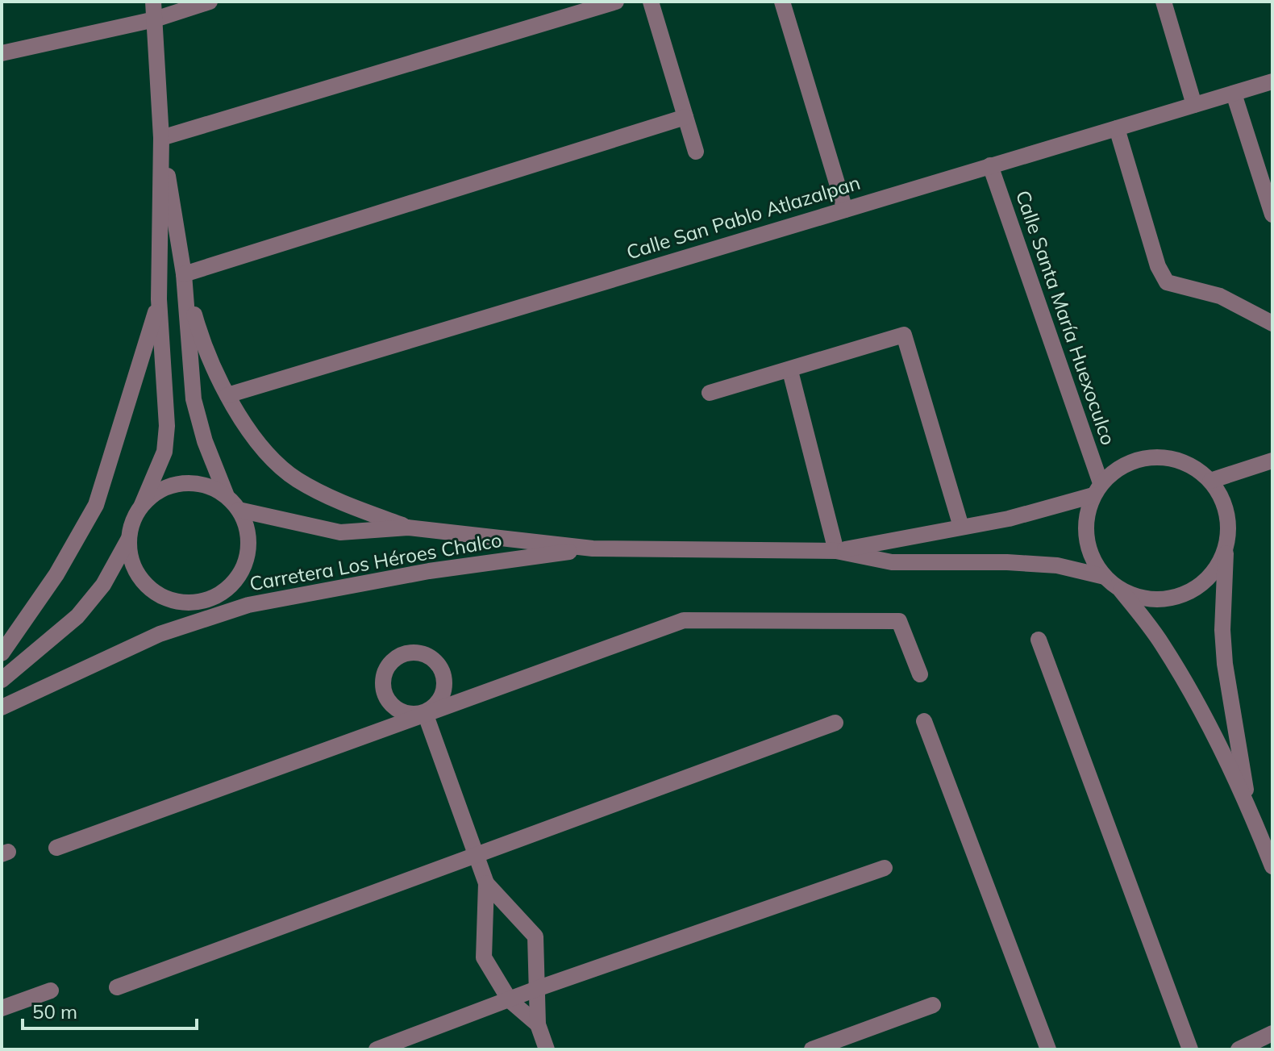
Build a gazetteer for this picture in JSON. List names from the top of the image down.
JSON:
{
  "streets": {
    "street": ["Calle San Pablo Atlazalpan", "Calle Santa María Huexoculco", "Carretera Los Héroes Chalco"]
  },
  "crossings": [
    ["Calle San Pablo Atlazalpan", "Calle Santa María Huexoculco"]
  ],
  "scale_bar": "50 m"
}
